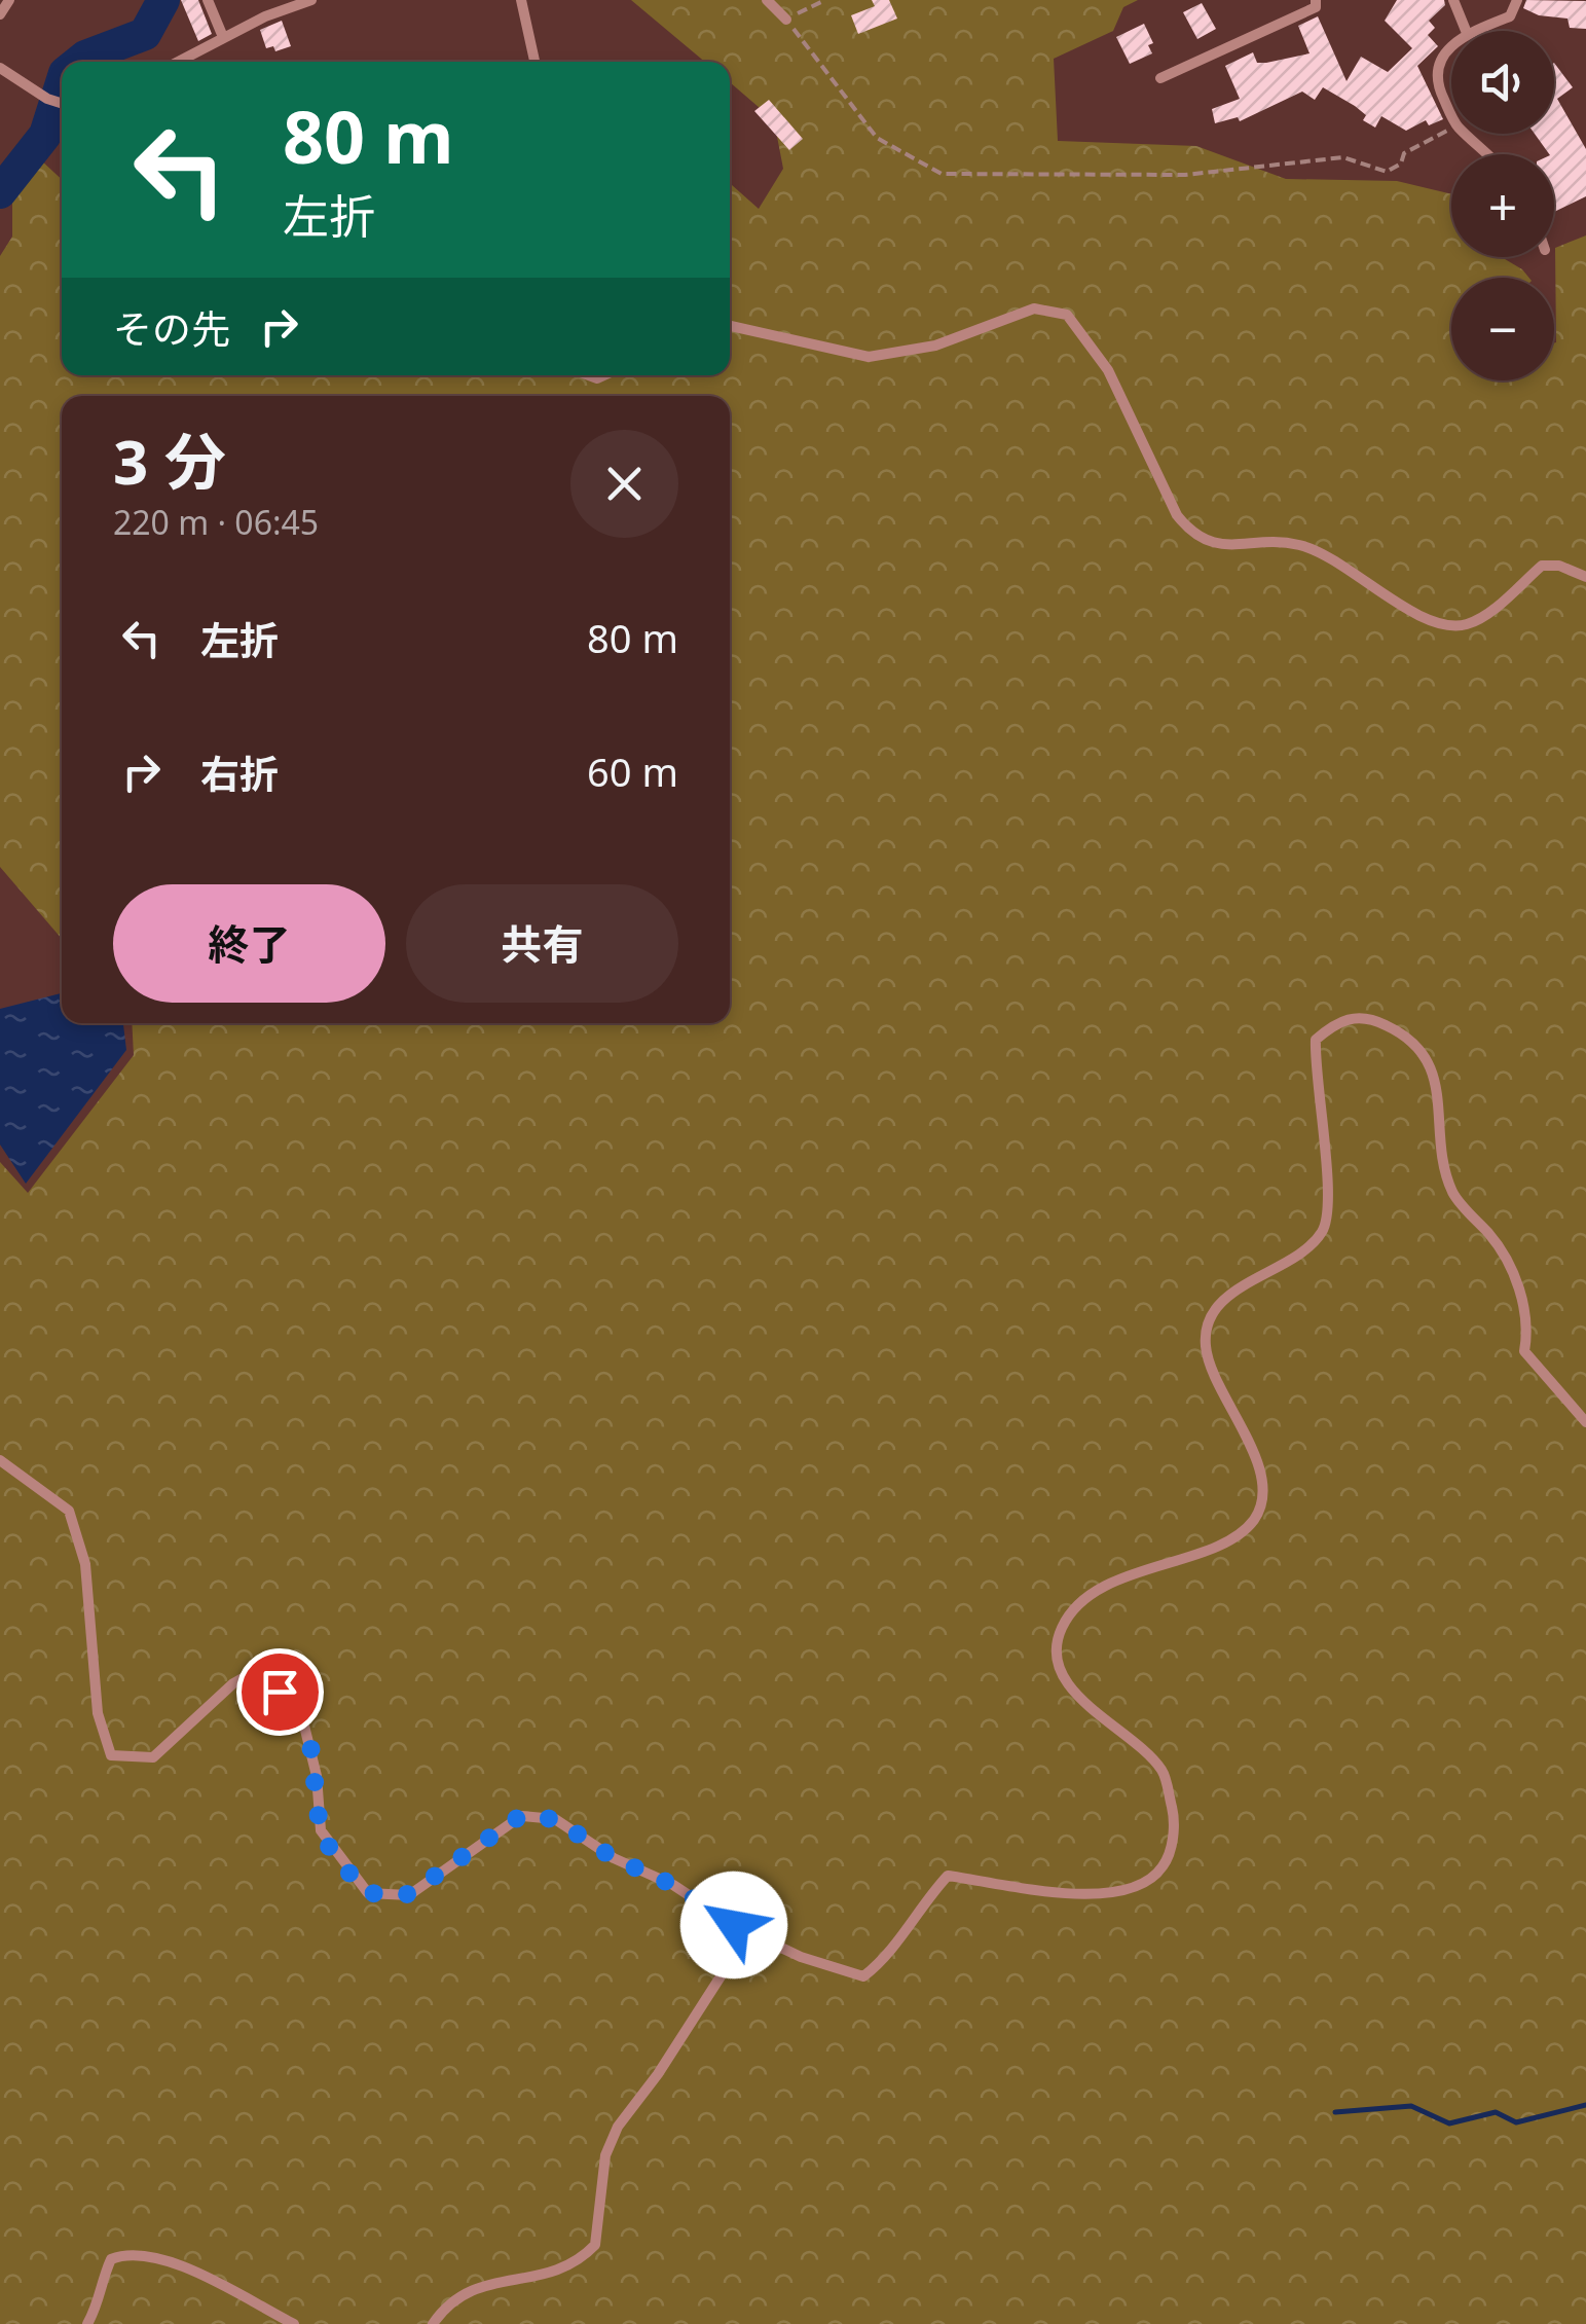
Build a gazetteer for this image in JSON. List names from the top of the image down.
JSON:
{
  "page": {
    "map_buttons": ["+", "−"],
    "turn": ["80 m", "左折"],
    "then": "その先",
    "heading": ["3 分", "220 m · 06:45"],
    "list": [
      {
        "name": "左折",
        "value": "80 m"
      },
      {
        "name": "右折",
        "value": "60 m"
      }
    ],
    "buttons": ["終了", "共有"]
  }
}
